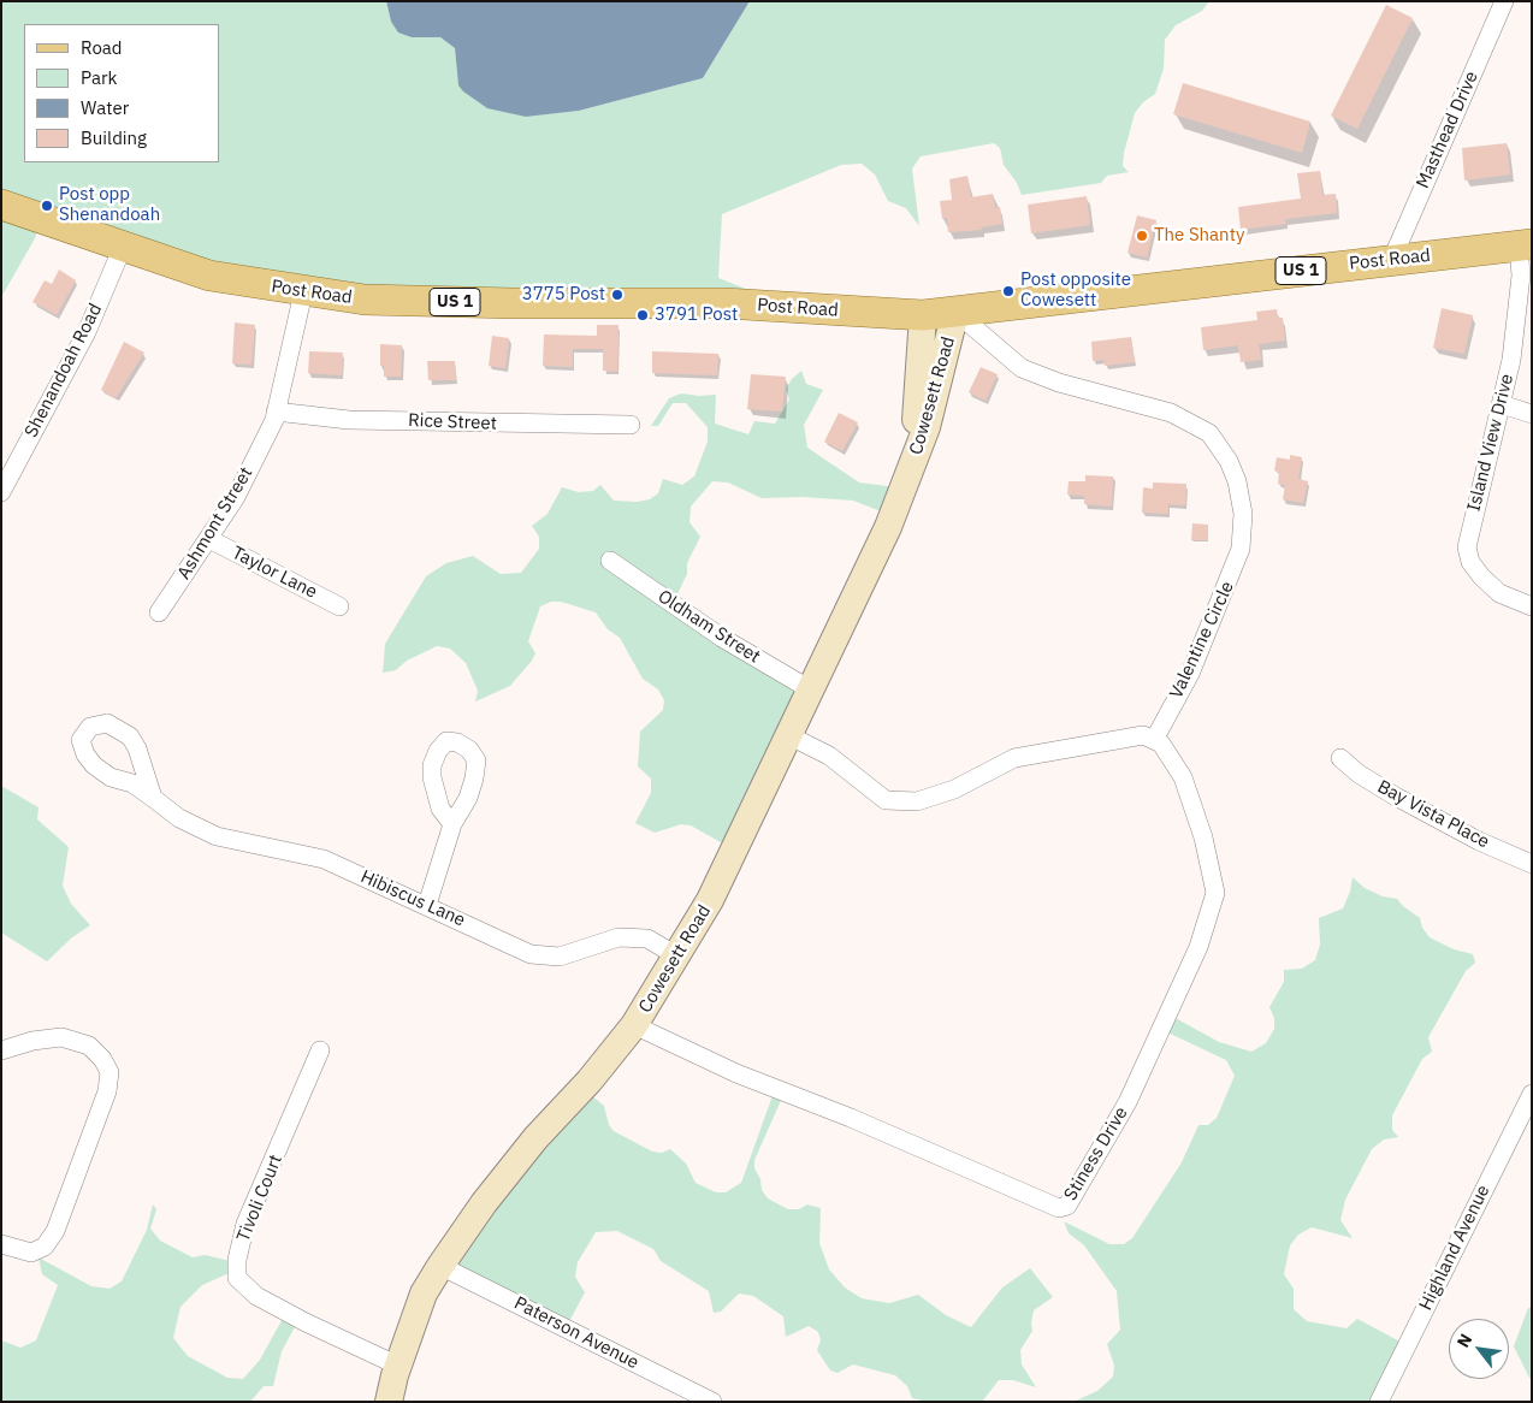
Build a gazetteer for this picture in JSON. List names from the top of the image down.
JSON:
{
  "streets": {
    "main road": ["Post Road", "US 1", "Cowesett Road"],
    "street": [
      "Masthead Drive",
      "Shenandoah Road",
      "Rice Street",
      "Island View Drive",
      "Ashmont Street",
      "Taylor Lane",
      "Oldham Street",
      "Valentine Circle",
      "Bay Vista Place",
      "Hibiscus Lane",
      "Stiness Drive",
      "Tivoli Court",
      "Highland Avenue",
      "Paterson Avenue"
    ]
  },
  "crossings": [
    ["Masthead Drive", "Post Road"],
    ["Post Road", "Shenandoah Road"],
    ["Post Road", "Cowesett Road"],
    ["Post Road", "Island View Drive"],
    ["Post Road", "Ashmont Street"],
    ["Post Road", "Valentine Circle"],
    ["Cowesett Road", "Oldham Street"],
    ["Cowesett Road", "Valentine Circle"],
    ["Cowesett Road", "Hibiscus Lane"],
    ["Cowesett Road", "Stiness Drive"],
    ["Cowesett Road", "Tivoli Court"],
    ["Cowesett Road", "Paterson Avenue"],
    ["Rice Street", "Ashmont Street"],
    ["Ashmont Street", "Taylor Lane"],
    ["Valentine Circle", "Stiness Drive"]
  ],
  "places": [
    "Post opp Shenandoah",
    "The Shanty",
    "Post opposite Cowesett",
    "3775 Post",
    "3791 Post"
  ],
  "legend": [
    "Road",
    "Park",
    "Water",
    "Building"
  ],
  "north": "top left"
}
